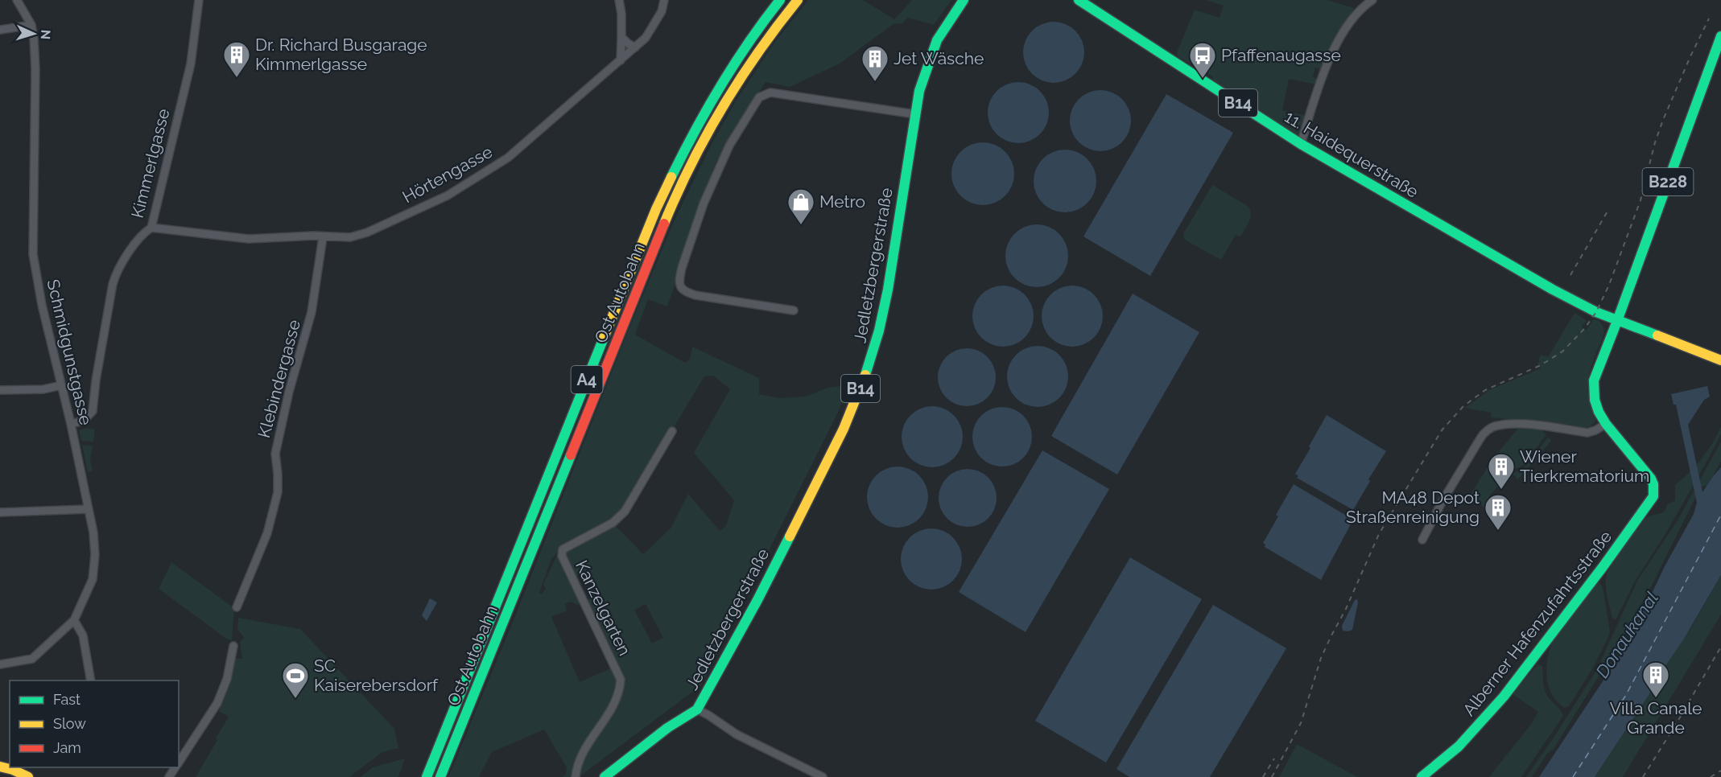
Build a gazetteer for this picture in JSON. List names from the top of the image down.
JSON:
{
  "streets": {
    "main road": [
      "B14",
      "11. Haidequerstraße",
      "B228",
      "Jedletzbergerstraße",
      "Ost Autobahn",
      "A4",
      "Alberner Hafenzufahrtsstraße"
    ],
    "street": [
      "Kimmerlgasse",
      "Hörtengasse",
      "Schmidgunstgasse",
      "Klebindergasse",
      "Kanzelgarten"
    ]
  },
  "crossings": [
    ["B14", "11. Haidequerstraße"],
    ["B14", "B228"],
    ["B14", "Jedletzbergerstraße"],
    ["11. Haidequerstraße", "B228"],
    ["Kimmerlgasse", "Hörtengasse"],
    ["Kimmerlgasse", "Schmidgunstgasse"],
    ["Hörtengasse", "Klebindergasse"]
  ],
  "water": ["Donaukanal"],
  "places": {
    "building": [
      "Dr. Richard Busgarage Kimmerlgasse",
      "Jet Wäsche",
      "Wiener Tierkrematorium",
      "MA48 Depot Straßenreinigung",
      "Villa Canale Grande"
    ],
    "bus stop": ["Pfaffenaugasse"],
    "shop": ["Metro"],
    "sports": ["SC Kaiserebersdorf"]
  },
  "legend": ["Fast", "Slow", "Jam"],
  "north": "right"
}
